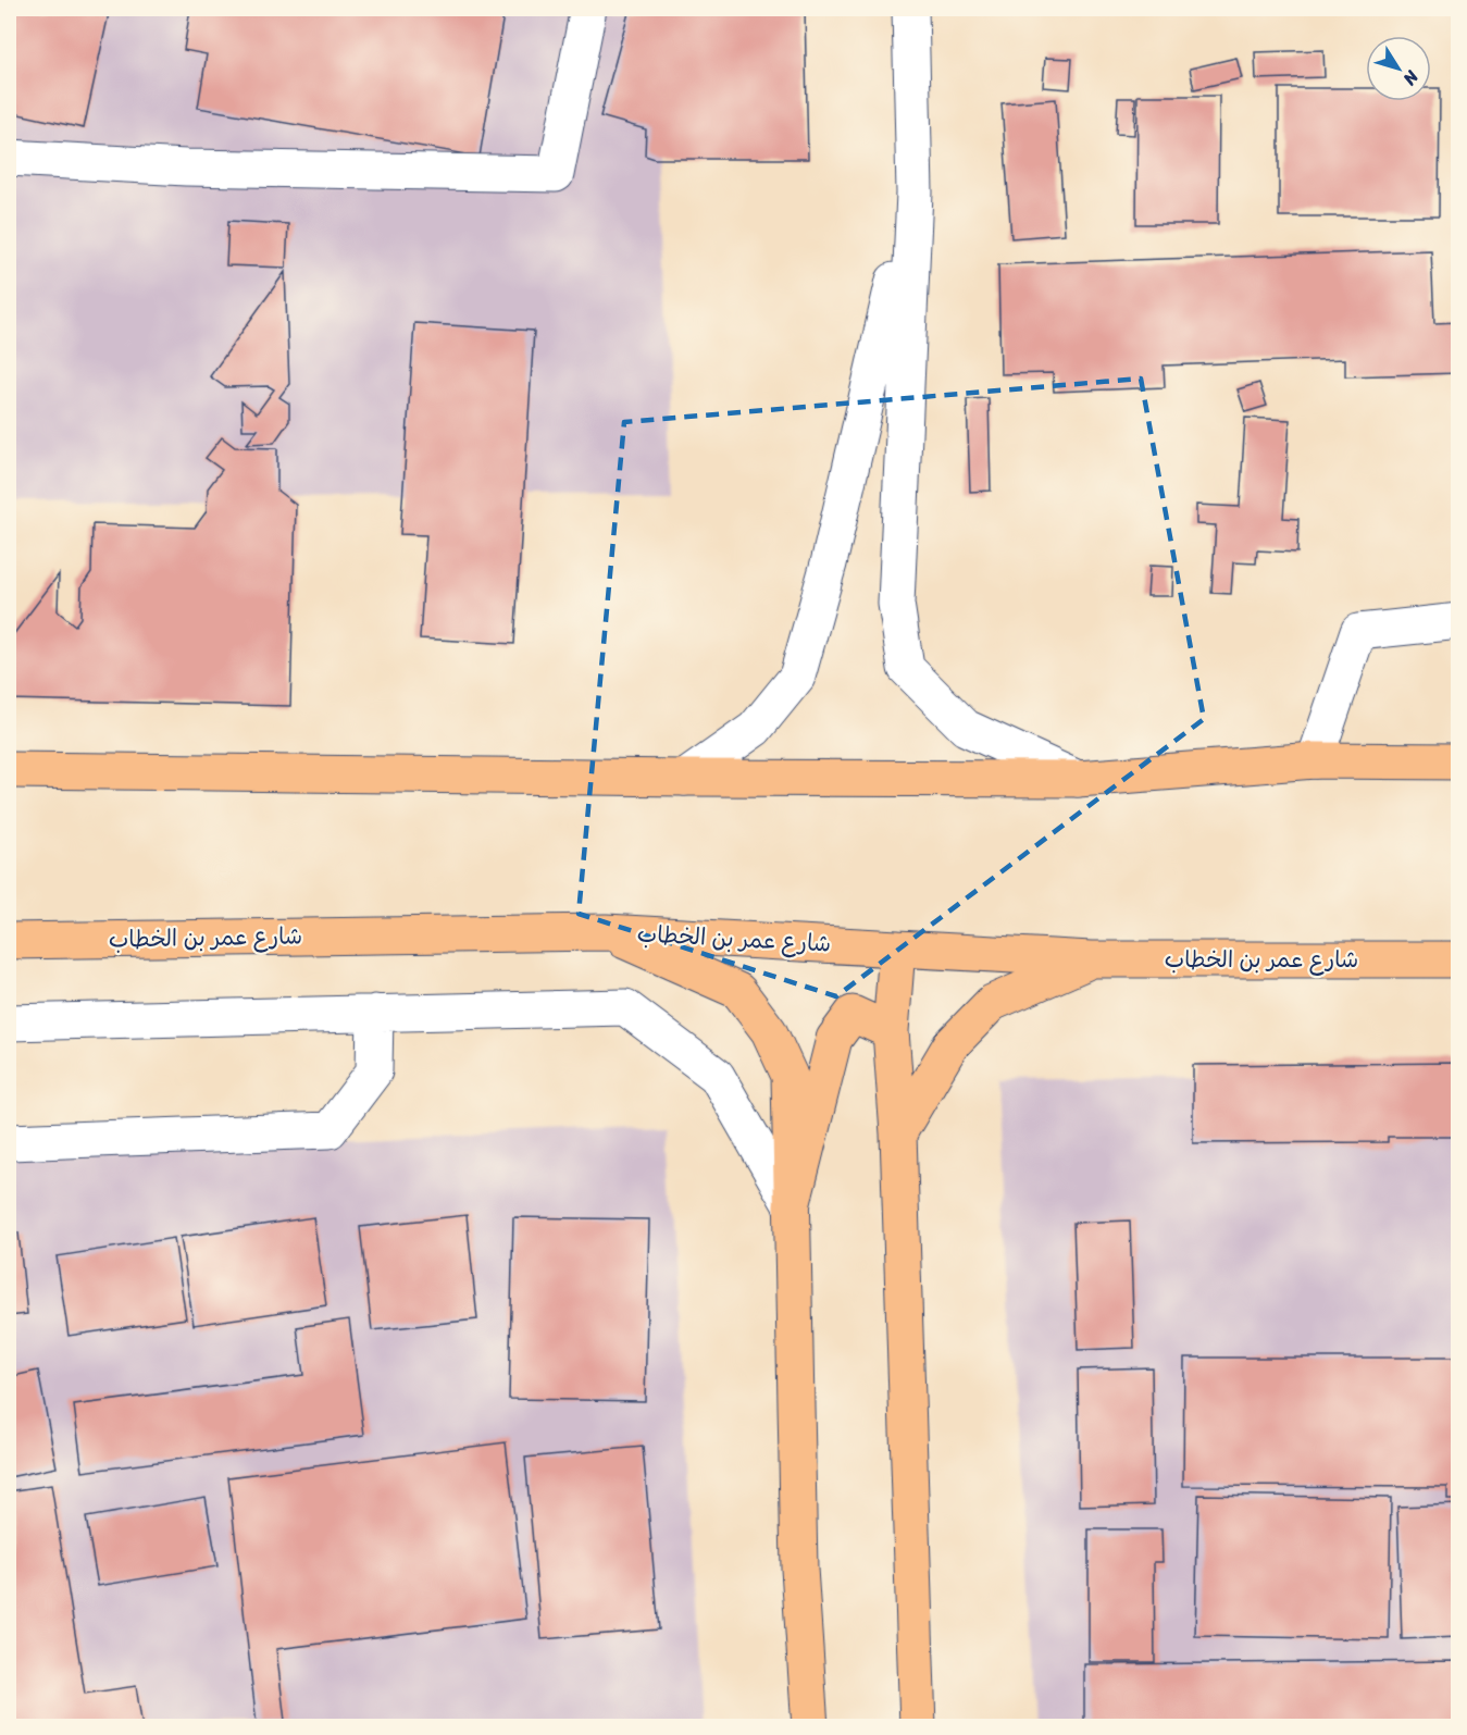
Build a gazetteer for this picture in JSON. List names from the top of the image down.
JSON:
{
  "streets": {
    "main road": ["شارع عمر بن الخطاب"]
  },
  "north": "bottom right"
}
